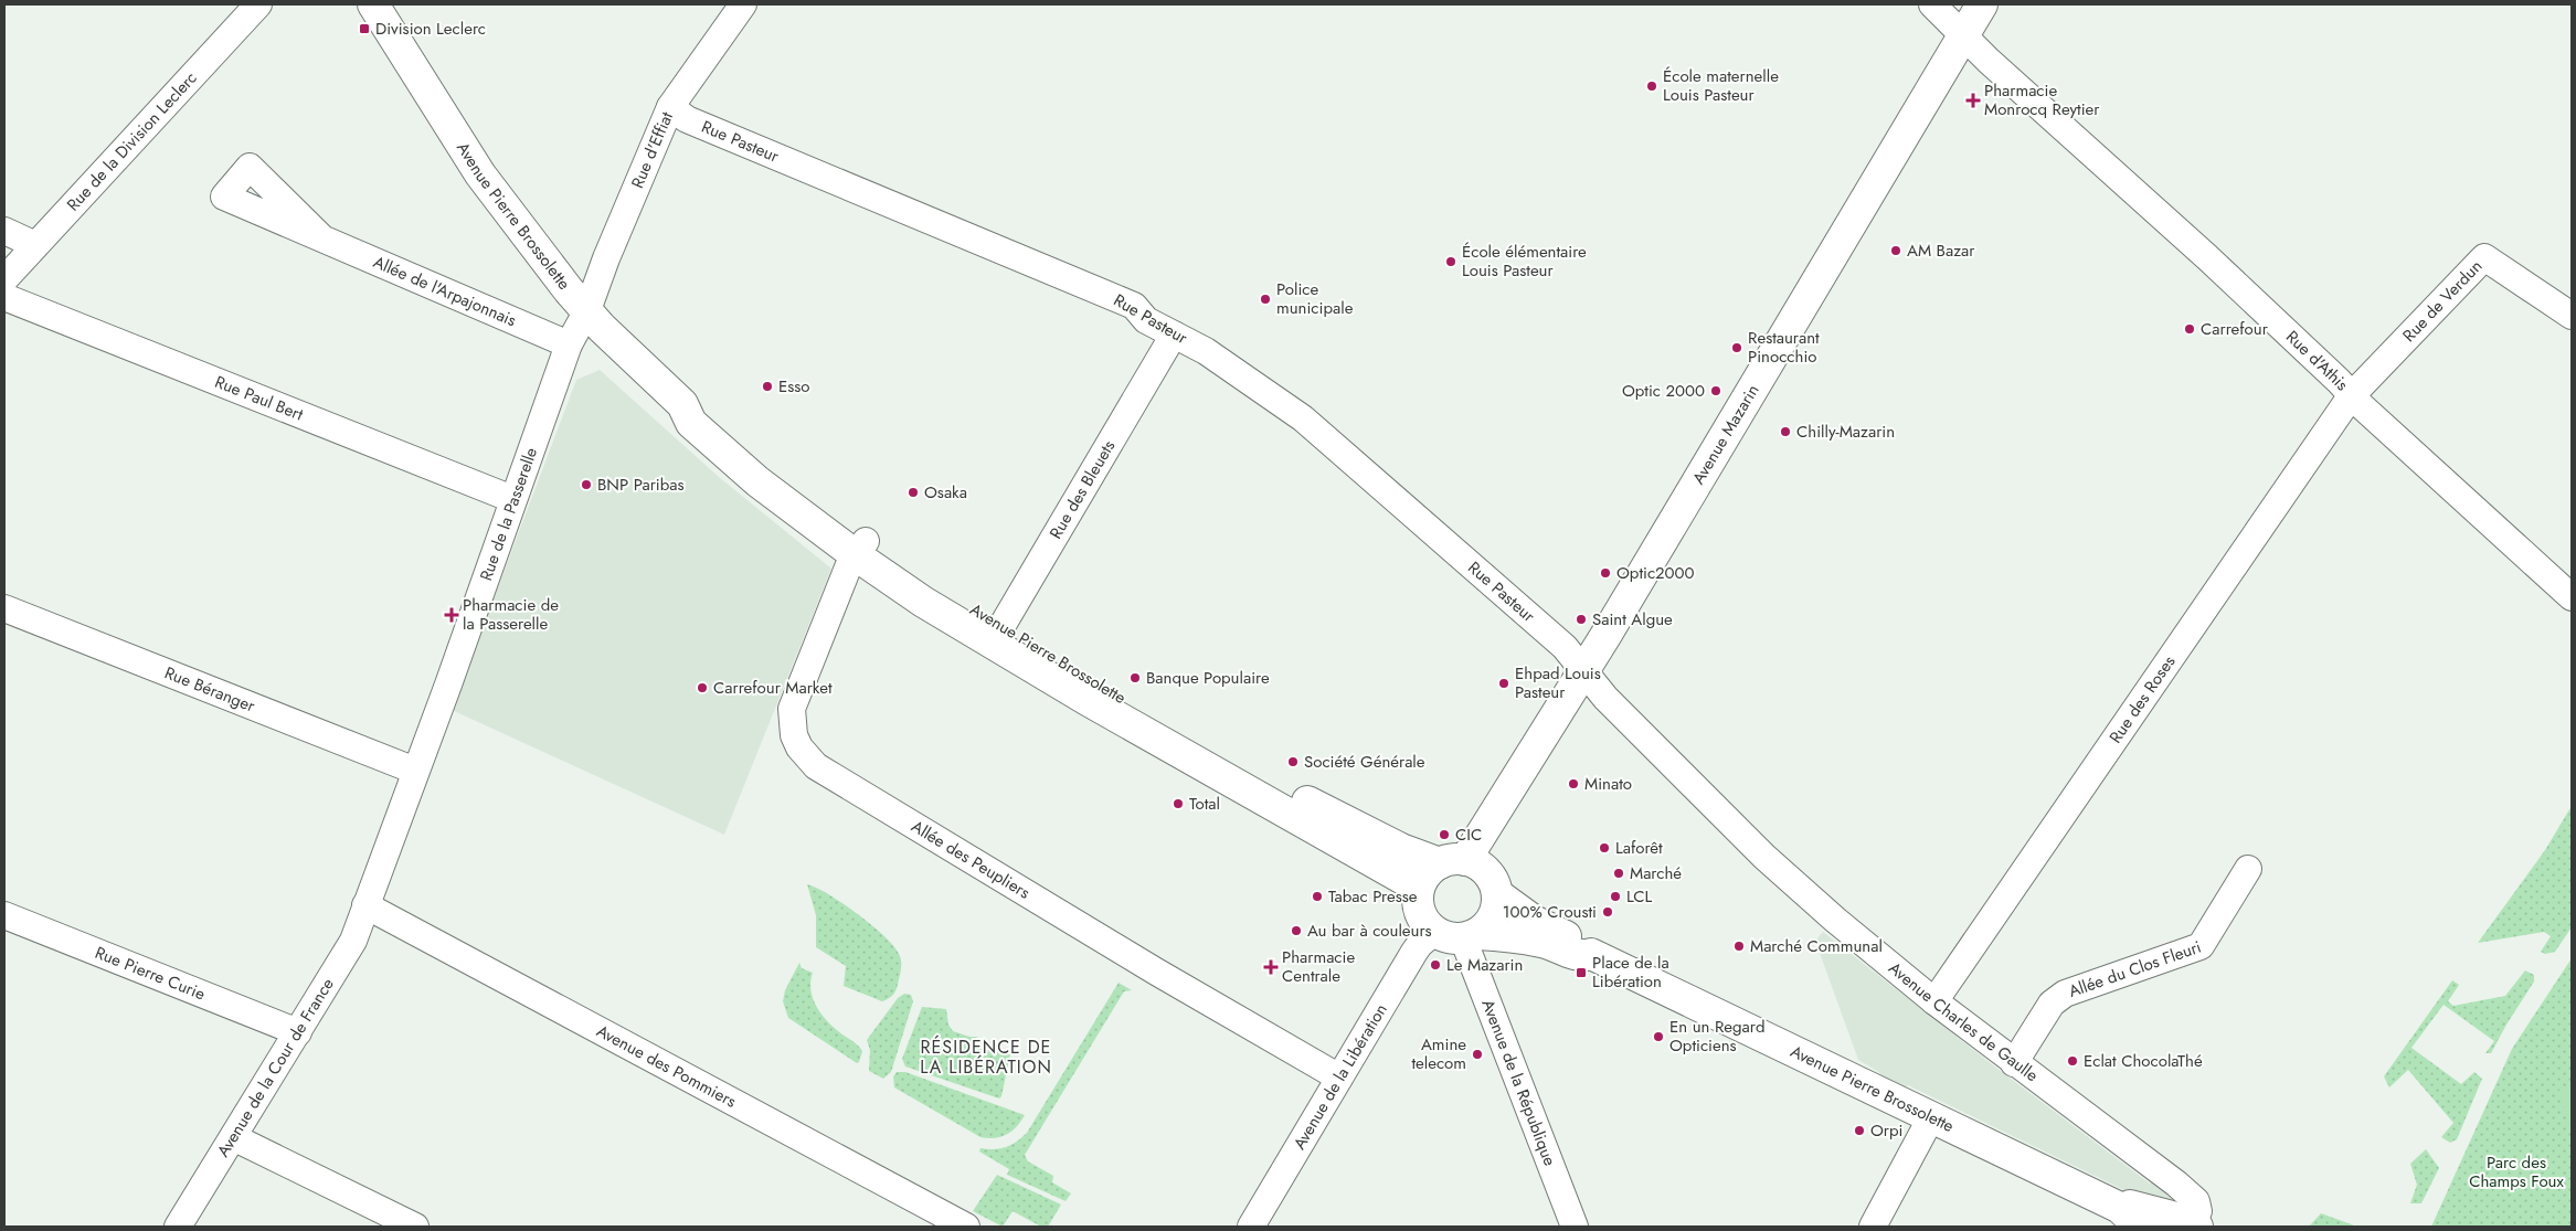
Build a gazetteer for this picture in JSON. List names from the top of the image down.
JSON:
{
  "streets": {
    "main road": ["Avenue Pierre Brossolette", "Avenue Mazarin"],
    "street": [
      "Rue de la Division Leclerc",
      "Rue Pasteur",
      "Rue d'Effiat",
      "Allée de l'Arpajonnais",
      "Rue de Verdun",
      "Rue d'Athis",
      "Rue Paul Bert",
      "Rue des Bleuets",
      "Rue de la Passerelle",
      "Rue Béranger",
      "Rue des Roses",
      "Allée des Peupliers",
      "Allée du Clos Fleuri",
      "Rue Pierre Curie",
      "Avenue Charles de Gaulle",
      "Avenue des Pommiers",
      "Avenue de la Cour de France",
      "Avenue de la Libération",
      "Avenue de la République"
    ]
  },
  "crossings": [
    ["Rue Pasteur", "Rue d'Effiat"],
    ["Rue Pasteur", "Avenue Mazarin"],
    ["Rue Pasteur", "Rue des Bleuets"],
    ["Rue Pasteur", "Avenue Charles de Gaulle"],
    ["Rue d'Effiat", "Avenue Pierre Brossolette"],
    ["Rue d'Effiat", "Rue de la Passerelle"],
    ["Avenue Pierre Brossolette", "Avenue Mazarin"],
    ["Avenue Pierre Brossolette", "Rue des Bleuets"],
    ["Avenue Pierre Brossolette", "Rue de la Passerelle"],
    ["Avenue Pierre Brossolette", "Allée des Peupliers"],
    ["Avenue Pierre Brossolette", "Avenue de la Libération"],
    ["Avenue Pierre Brossolette", "Avenue de la République"],
    ["Allée de l'Arpajonnais", "Rue de la Passerelle"],
    ["Rue de Verdun", "Rue d'Athis"],
    ["Rue de Verdun", "Rue des Roses"],
    ["Rue d'Athis", "Avenue Mazarin"],
    ["Rue d'Athis", "Rue des Roses"],
    ["Rue Paul Bert", "Rue de la Passerelle"],
    ["Avenue Mazarin", "Avenue Charles de Gaulle"],
    ["Avenue Mazarin", "Avenue de la Libération"],
    ["Avenue Mazarin", "Avenue de la République"],
    ["Rue de la Passerelle", "Rue Béranger"],
    ["Rue de la Passerelle", "Avenue des Pommiers"],
    ["Rue de la Passerelle", "Avenue de la Cour de France"],
    ["Rue des Roses", "Avenue Charles de Gaulle"],
    ["Allée des Peupliers", "Avenue de la Libération"],
    ["Allée du Clos Fleuri", "Avenue Charles de Gaulle"],
    ["Rue Pierre Curie", "Avenue de la Cour de France"],
    ["Avenue des Pommiers", "Avenue de la Cour de France"],
    ["Avenue de la Libération", "Avenue de la République"]
  ],
  "districts": ["RÉSIDENCE DE LA LIBÉRATION"],
  "parks": ["Parc des Champs Foux"],
  "places": {
    "transit": ["Division Leclerc", "Place de la Libération"],
    "other": [
      "École maternelle Louis Pasteur",
      "AM Bazar",
      "École élémentaire Louis Pasteur",
      "Police municipale",
      "Carrefour",
      "Restaurant Pinocchio",
      "Esso",
      "Optic 2000",
      "Chilly-Mazarin",
      "BNP Paribas",
      "Osaka",
      "Optic2000",
      "Saint Algue",
      "Banque Populaire",
      "Ehpad Louis Pasteur",
      "Carrefour Market",
      "Société Générale",
      "Minato",
      "Total",
      "CIC",
      "Laforêt",
      "Marché",
      "Tabac Presse",
      "LCL",
      "100% Crousti",
      "Au bar à couleurs",
      "Marché Communal",
      "Le Mazarin",
      "En un Regard Opticiens",
      "Amine telecom",
      "Eclat ChocolaThé",
      "Orpi"
    ],
    "health": ["Pharmacie Monrocq Reytier", "Pharmacie de la Passerelle", "Pharmacie Centrale"]
  }
}
